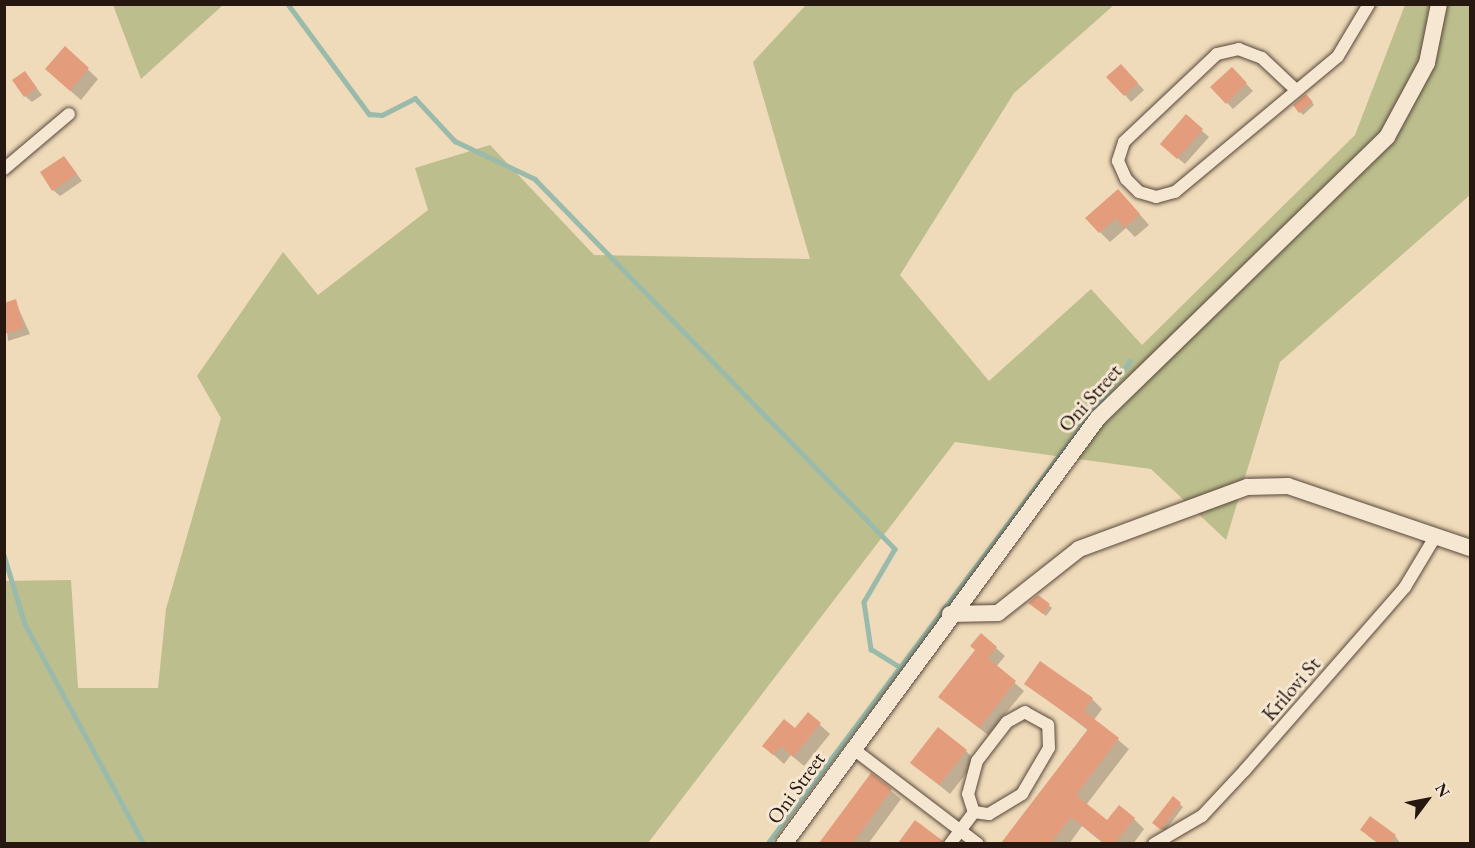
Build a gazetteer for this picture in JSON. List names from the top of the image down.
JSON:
{
  "streets": {
    "main road": ["Oni Street"],
    "street": ["Krilovi St"]
  },
  "north": "top right"
}
